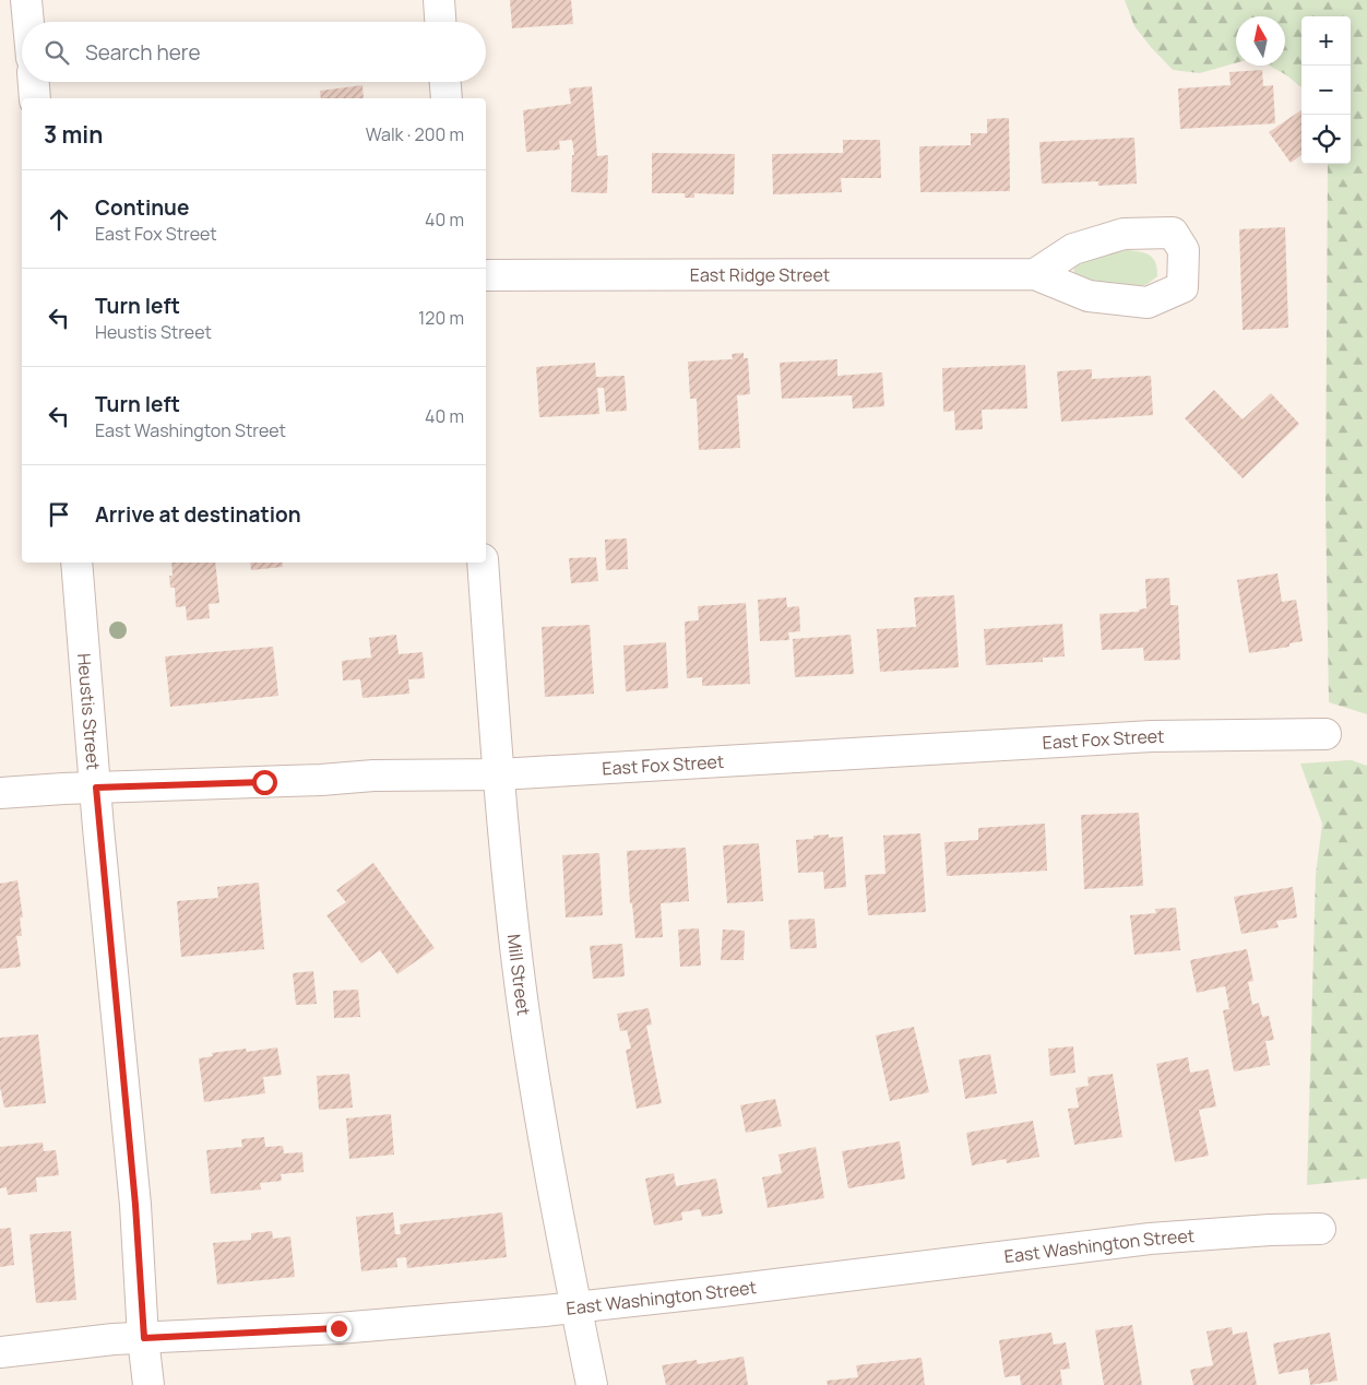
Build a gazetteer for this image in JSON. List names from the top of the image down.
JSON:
{
  "streets": {
    "street": [
      "East Ridge Street",
      "Heustis Street",
      "East Fox Street",
      "Mill Street",
      "East Washington Street"
    ]
  },
  "crossings": [
    ["Heustis Street", "East Fox Street"],
    ["Heustis Street", "East Washington Street"],
    ["East Fox Street", "Mill Street"],
    ["Mill Street", "East Washington Street"]
  ],
  "north": "top",
  "page": {
    "map_buttons": ["+", "−"],
    "search": "Search here",
    "heading": ["3 min", "Walk · 200 m"],
    "list": [
      ["Continue", "East Fox Street", "40 m"],
      ["Turn left", "Heustis Street", "120 m"],
      ["Turn left", "East Washington Street", "40 m"],
      "Arrive at destination"
    ]
  }
}
